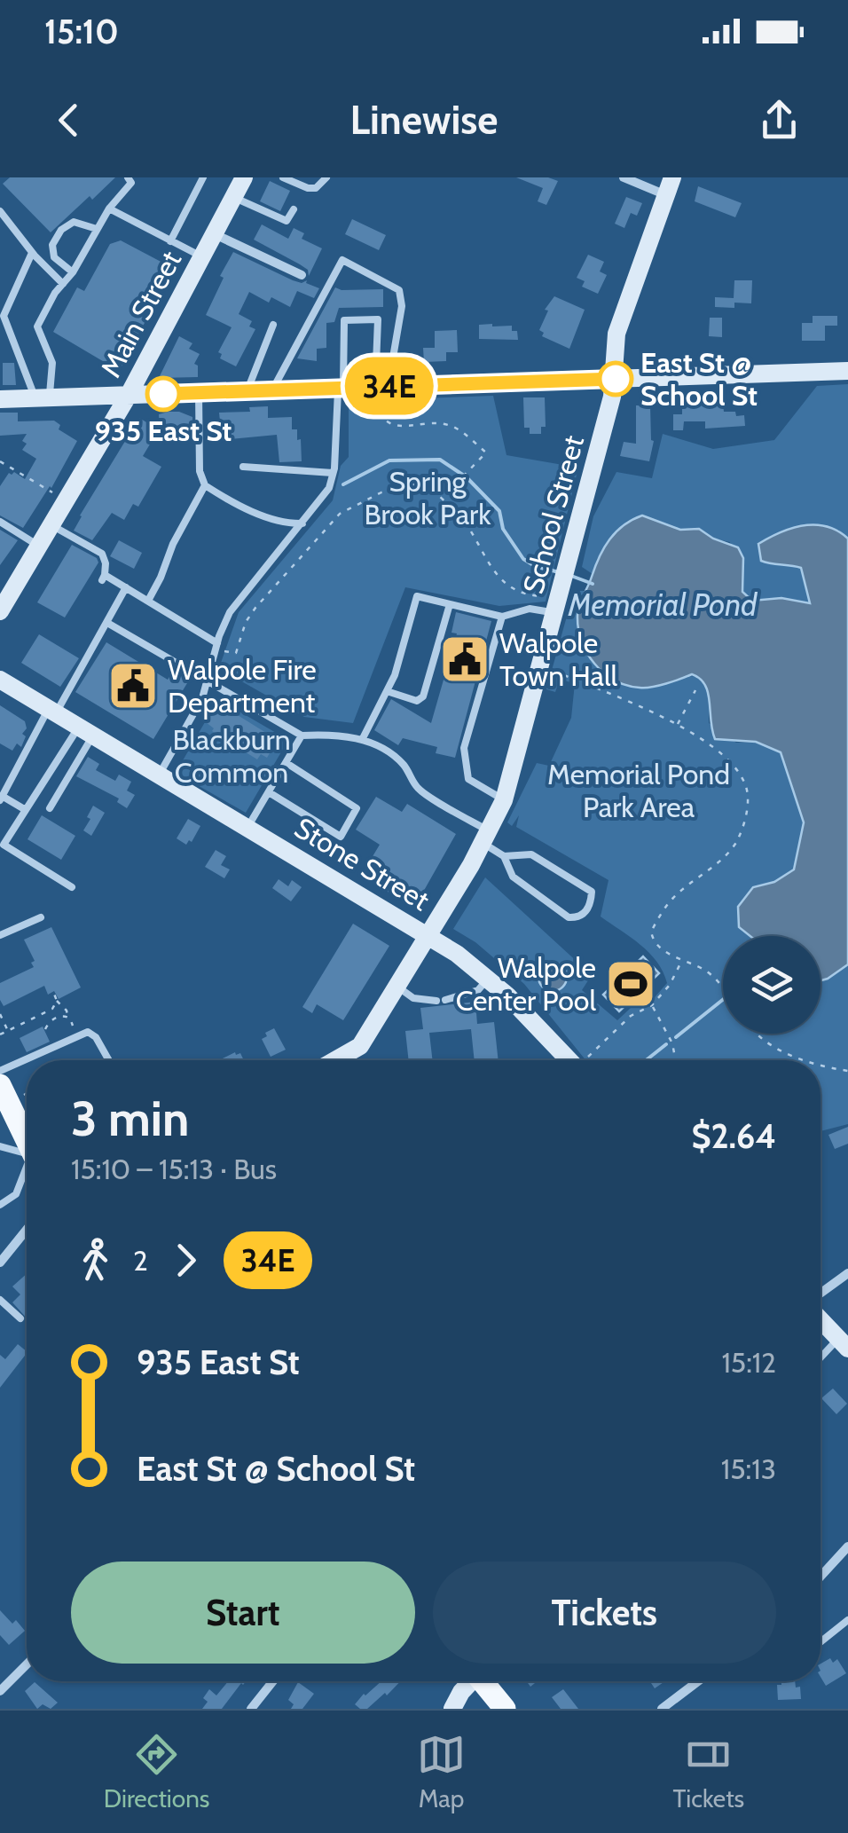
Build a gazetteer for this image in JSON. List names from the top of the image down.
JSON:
{
  "streets": {
    "street": ["Main Street", "School Street", "Stone Street"]
  },
  "crossings": [
    ["School Street", "Stone Street"]
  ],
  "water": ["Memorial Pond"],
  "parks": ["Spring Brook Park", "Blackburn Common", "Memorial Pond Park Area"],
  "places": {
    "other": ["East St @ School St", "935 East St"],
    "public building": ["Walpole Town Hall", "Walpole Fire Department"],
    "sports": ["Walpole Center Pool"]
  },
  "lines": ["bus line 34E"],
  "page": {
    "status": "15:10",
    "header": "Linewise",
    "on_map": "34E",
    "heading": ["3 min", "15:10 – 15:13 · Bus", "$2.64"],
    "legs": ["2", "34E"],
    "list": [
      {
        "name": "935 East St",
        "value": "15:12"
      },
      {
        "name": "East St @ School St",
        "value": "15:13"
      }
    ],
    "buttons": ["Start", "Tickets"],
    "tabs": ["Directions", "Map", "Tickets"]
  }
}
